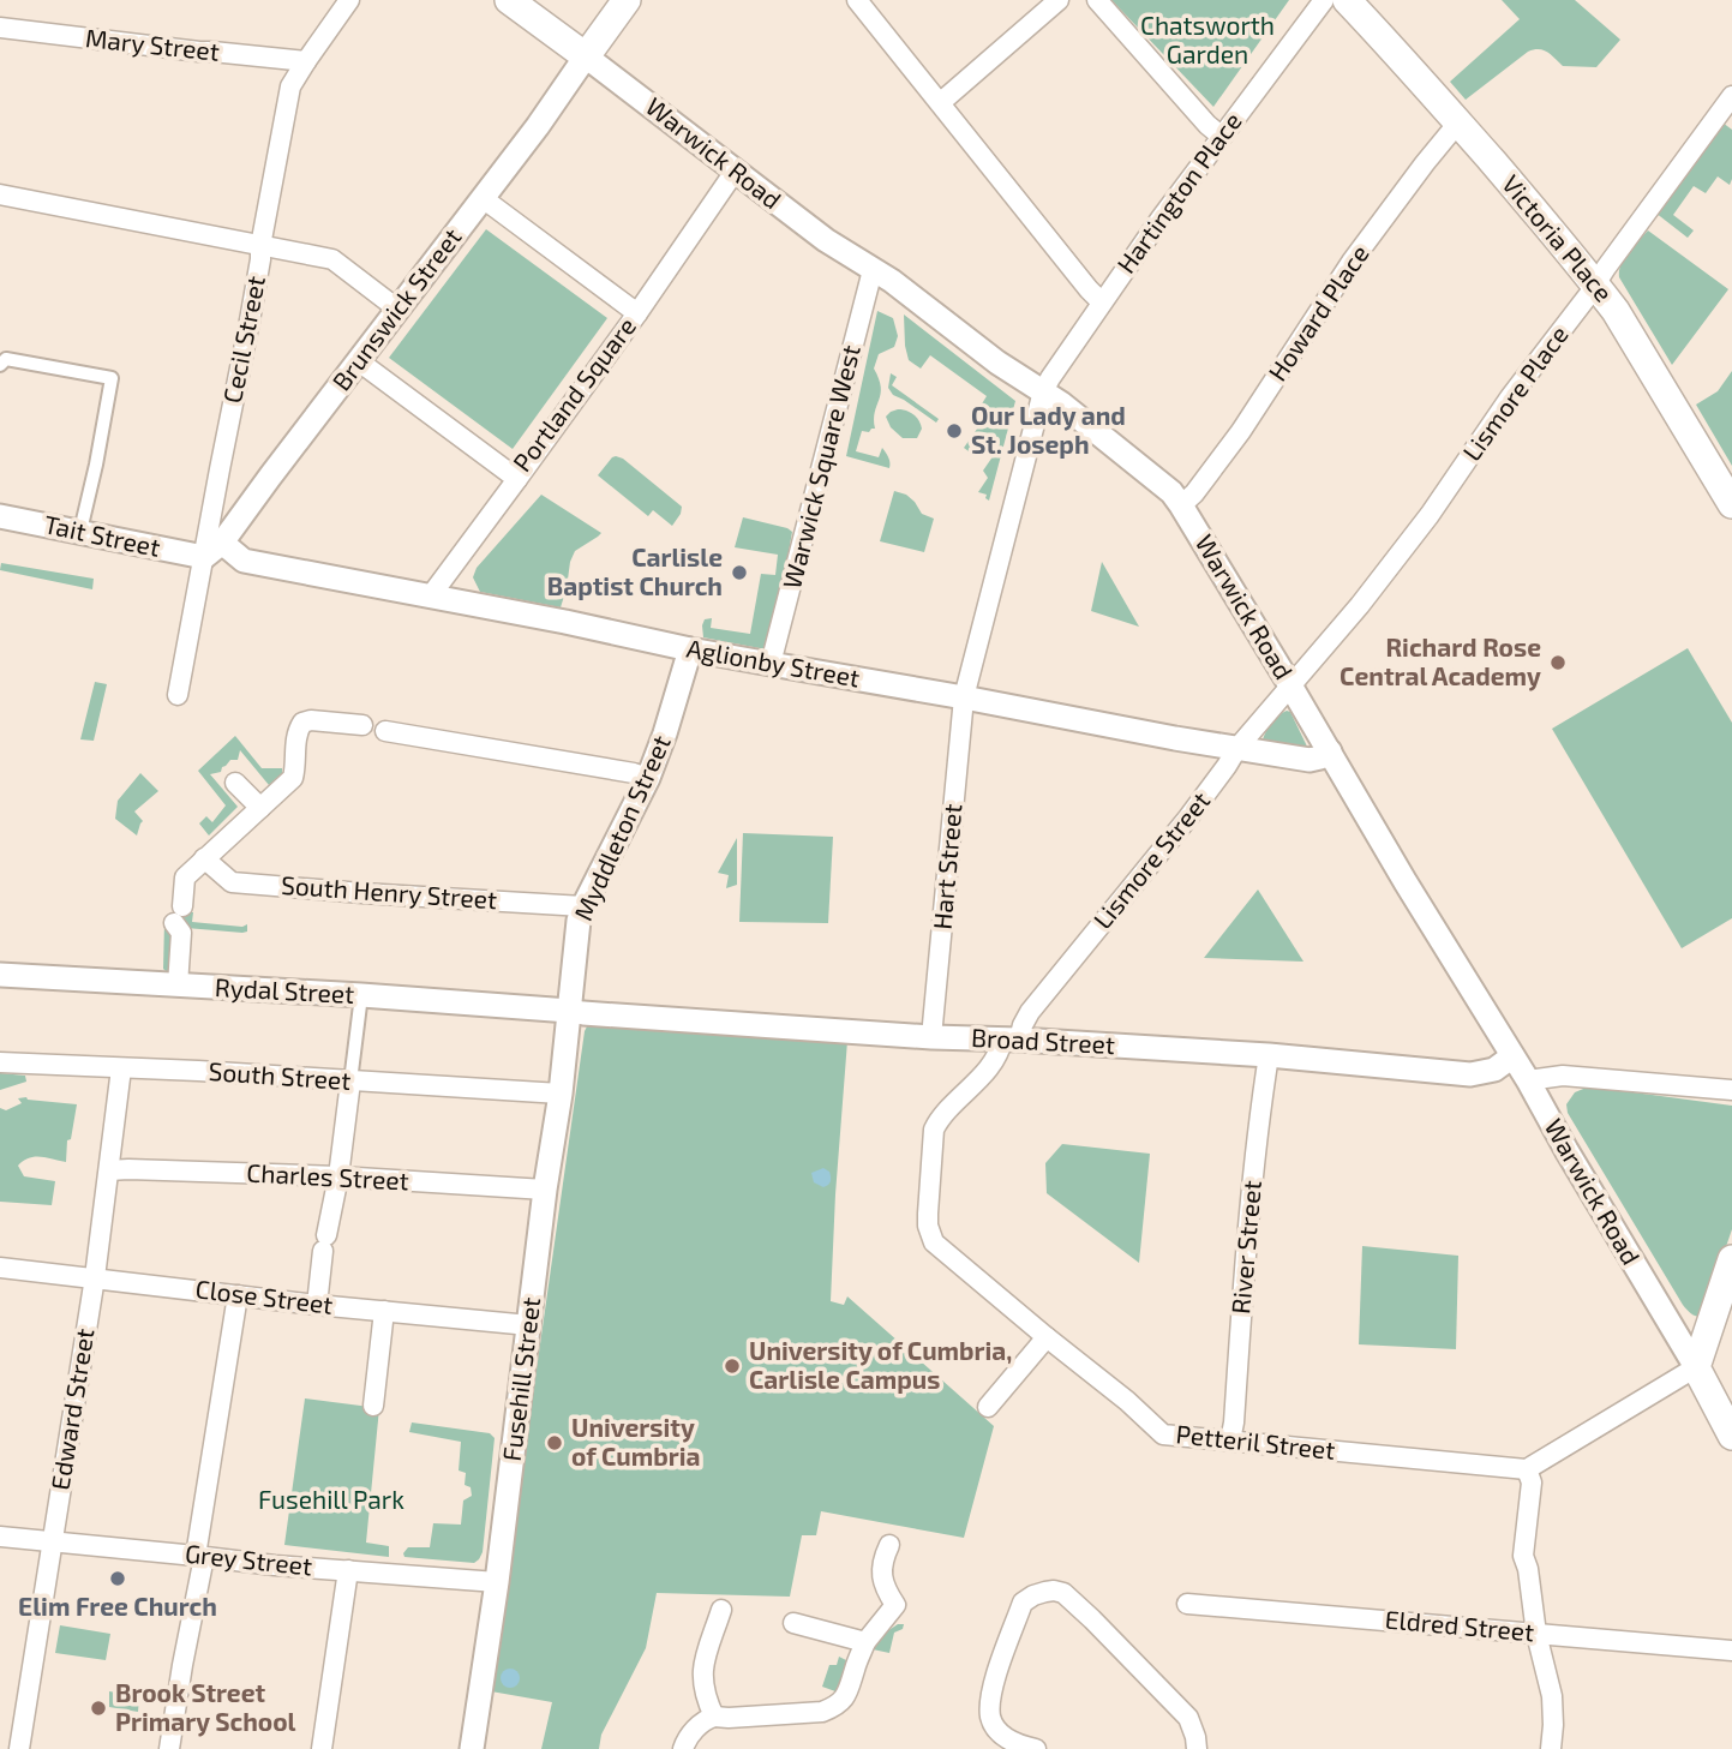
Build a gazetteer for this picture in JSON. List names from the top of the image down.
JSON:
{
  "streets": {
    "main road": ["Warwick Road", "Victoria Place"],
    "street": [
      "Mary Street",
      "Hartington Place",
      "Brunswick Street",
      "Howard Place",
      "Cecil Street",
      "Lismore Place",
      "Portland Square",
      "Warwick Square West",
      "Tait Street",
      "Aglionby Street",
      "Myddleton Street",
      "Lismore Street",
      "Hart Street",
      "South Henry Street",
      "Rydal Street",
      "Broad Street",
      "South Street",
      "Charles Street",
      "River Street",
      "Close Street",
      "Fusehill Street",
      "Edward Street",
      "Petteril Street",
      "Grey Street",
      "Eldred Street"
    ]
  },
  "crossings": [
    ["Mary Street", "Cecil Street"],
    ["Warwick Road", "Hartington Place"],
    ["Warwick Road", "Brunswick Street"],
    ["Warwick Road", "Howard Place"],
    ["Warwick Road", "Lismore Place"],
    ["Warwick Road", "Warwick Square West"],
    ["Warwick Road", "Aglionby Street"],
    ["Warwick Road", "Lismore Street"],
    ["Warwick Road", "Hart Street"],
    ["Warwick Road", "Broad Street"],
    ["Hartington Place", "Hart Street"],
    ["Victoria Place", "Howard Place"],
    ["Victoria Place", "Lismore Place"],
    ["Brunswick Street", "Cecil Street"],
    ["Brunswick Street", "Portland Square"],
    ["Brunswick Street", "Tait Street"],
    ["Brunswick Street", "Aglionby Street"],
    ["Cecil Street", "Tait Street"],
    ["Cecil Street", "Aglionby Street"],
    ["Lismore Place", "Lismore Street"],
    ["Warwick Square West", "Aglionby Street"],
    ["Tait Street", "Aglionby Street"],
    ["Aglionby Street", "Myddleton Street"],
    ["Aglionby Street", "Lismore Street"],
    ["Aglionby Street", "Hart Street"],
    ["Myddleton Street", "South Henry Street"],
    ["Myddleton Street", "Rydal Street"],
    ["Myddleton Street", "Broad Street"],
    ["Myddleton Street", "Fusehill Street"],
    ["Lismore Street", "Broad Street"],
    ["Lismore Street", "Petteril Street"],
    ["Hart Street", "Broad Street"],
    ["Rydal Street", "Broad Street"],
    ["Rydal Street", "Fusehill Street"],
    ["Broad Street", "River Street"],
    ["Broad Street", "Fusehill Street"],
    ["Broad Street", "Petteril Street"],
    ["South Street", "Fusehill Street"],
    ["South Street", "Edward Street"],
    ["Charles Street", "Fusehill Street"],
    ["Charles Street", "Edward Street"],
    ["River Street", "Petteril Street"],
    ["Close Street", "Fusehill Street"],
    ["Close Street", "Edward Street"],
    ["Fusehill Street", "Grey Street"],
    ["Edward Street", "Grey Street"]
  ],
  "parks": ["Chatsworth Garden", "Fusehill Park"],
  "places": [
    "Our Lady and St. Joseph",
    "Carlisle Baptist Church",
    "Richard Rose Central Academy",
    "University of Cumbria, Carlisle Campus",
    "University of Cumbria",
    "Elim Free Church",
    "Brook Street Primary School"
  ]
}
